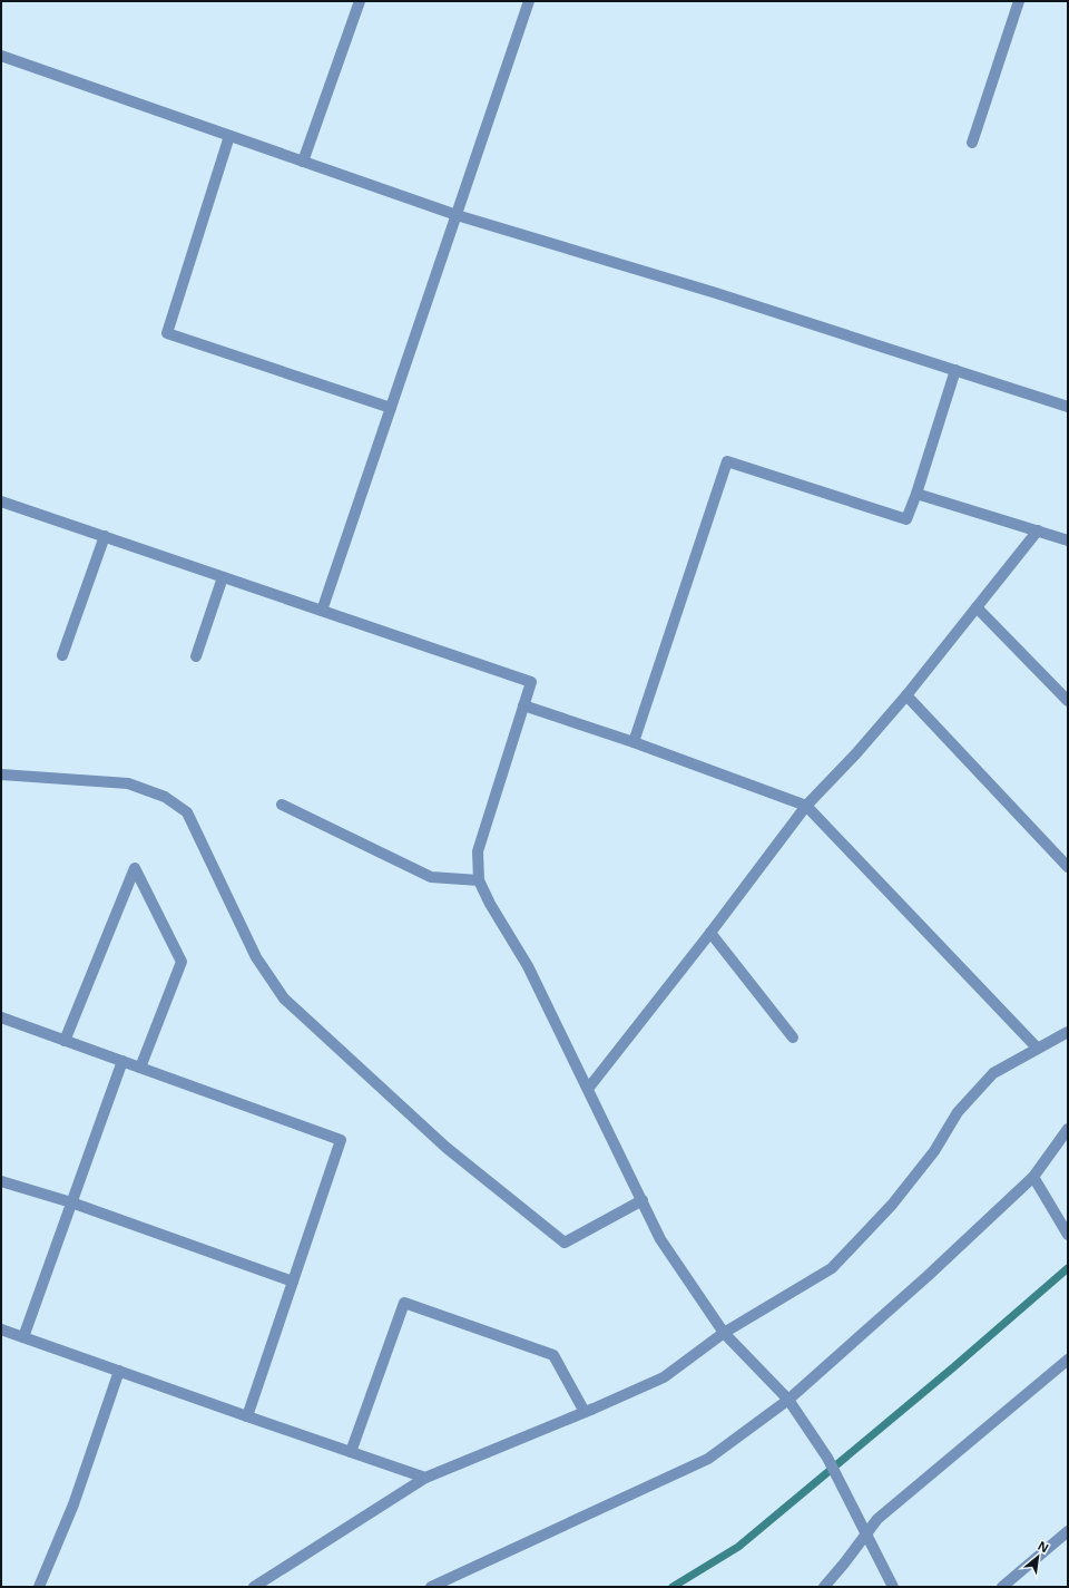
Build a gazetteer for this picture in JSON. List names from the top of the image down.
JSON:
{
  "north": "top right"
}
